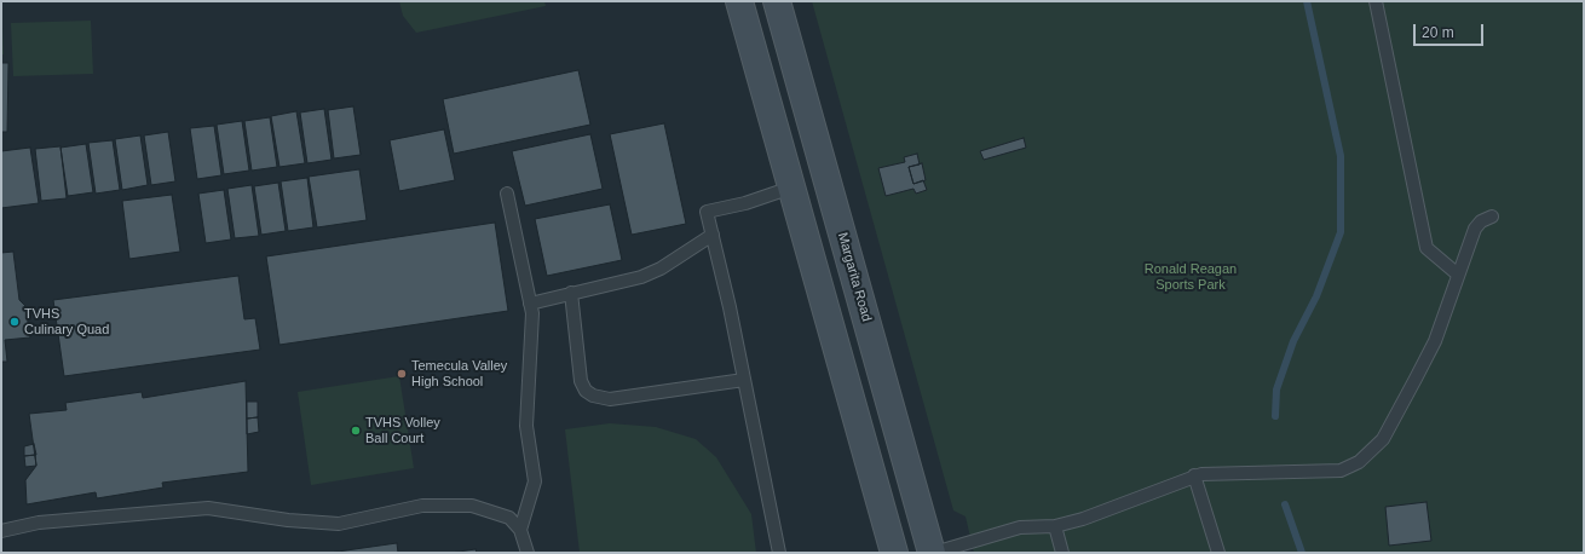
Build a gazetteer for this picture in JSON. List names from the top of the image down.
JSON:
{
  "streets": {
    "main road": ["Margarita Road"]
  },
  "parks": ["Ronald Reagan Sports Park"],
  "places": ["TVHS Culinary Quad", "Temecula Valley High School", "TVHS Volley Ball Court"],
  "scale_bar": "20 m"
}
